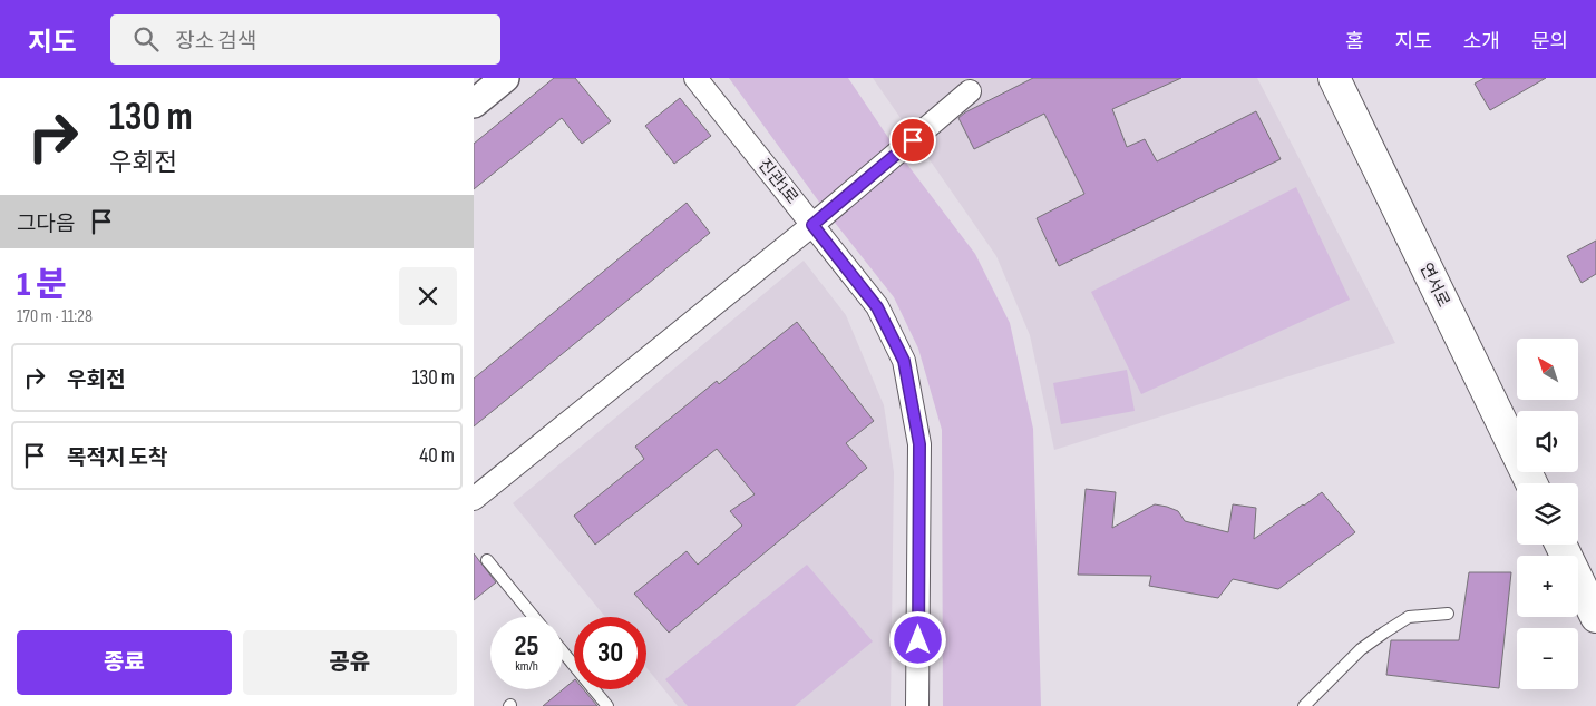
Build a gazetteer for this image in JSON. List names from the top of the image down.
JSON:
{
  "streets": {
    "main road": ["연서로"],
    "street": ["진관1로"]
  },
  "north": "top left",
  "page": {
    "header": "지도",
    "search": "장소 검색",
    "nav": [
      "홈",
      "지도",
      "소개",
      "문의"
    ],
    "turn": ["130 m", "우회전"],
    "then": "그다음",
    "heading": ["1 분", "170 m · 11:28"],
    "map_buttons": ["+", "−"],
    "list": [
      {
        "name": "우회전",
        "value": "130 m"
      },
      {
        "name": "목적지 도착",
        "value": "40 m"
      }
    ],
    "speed": "25 km/h",
    "limit": "30",
    "buttons": ["종료", "공유"]
  }
}
